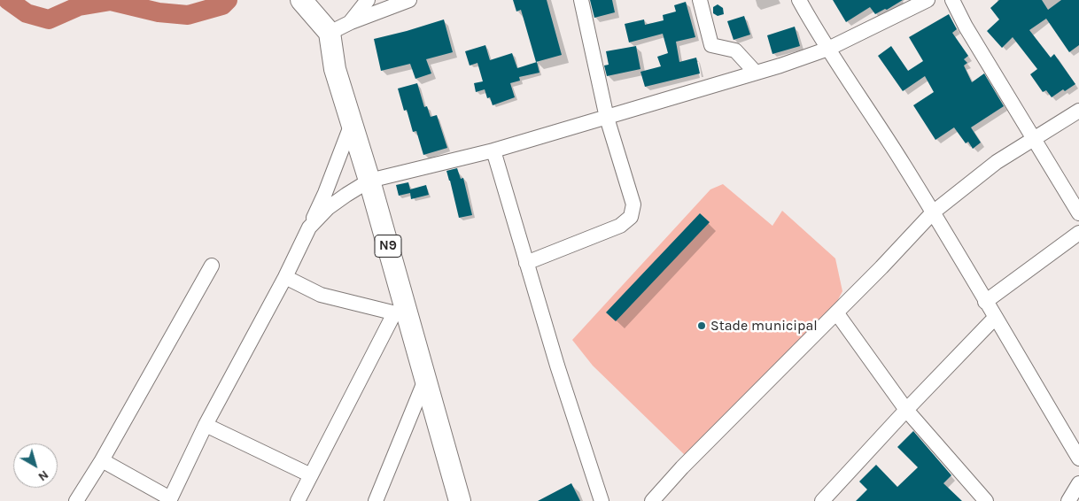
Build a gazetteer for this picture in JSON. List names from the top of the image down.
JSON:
{
  "streets": {
    "highway": ["N9"]
  },
  "places": ["Stade municipal"],
  "north": "bottom right"
}
